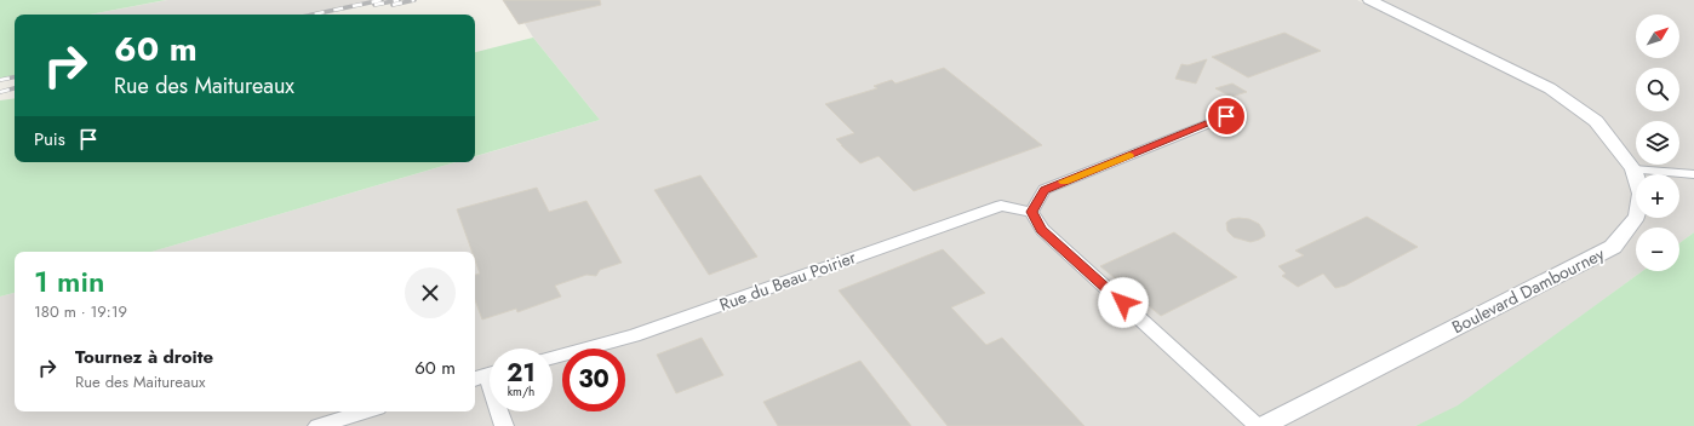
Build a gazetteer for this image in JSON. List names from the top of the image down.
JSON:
{
  "streets": {
    "street": ["Rue du Beau Poirier", "Boulevard Dambourney"]
  },
  "north": "top right",
  "page": {
    "map_buttons": ["+", "−"],
    "turn": ["60 m", "Rue des Maitureaux"],
    "then": "Puis",
    "heading": ["1 min", "180 m · 19:19"],
    "list": [
      {
        "name": "Tournez à droite",
        "note": "Rue des Maitureaux",
        "value": "60 m"
      }
    ],
    "speed": "21 km/h",
    "limit": "30"
  }
}
